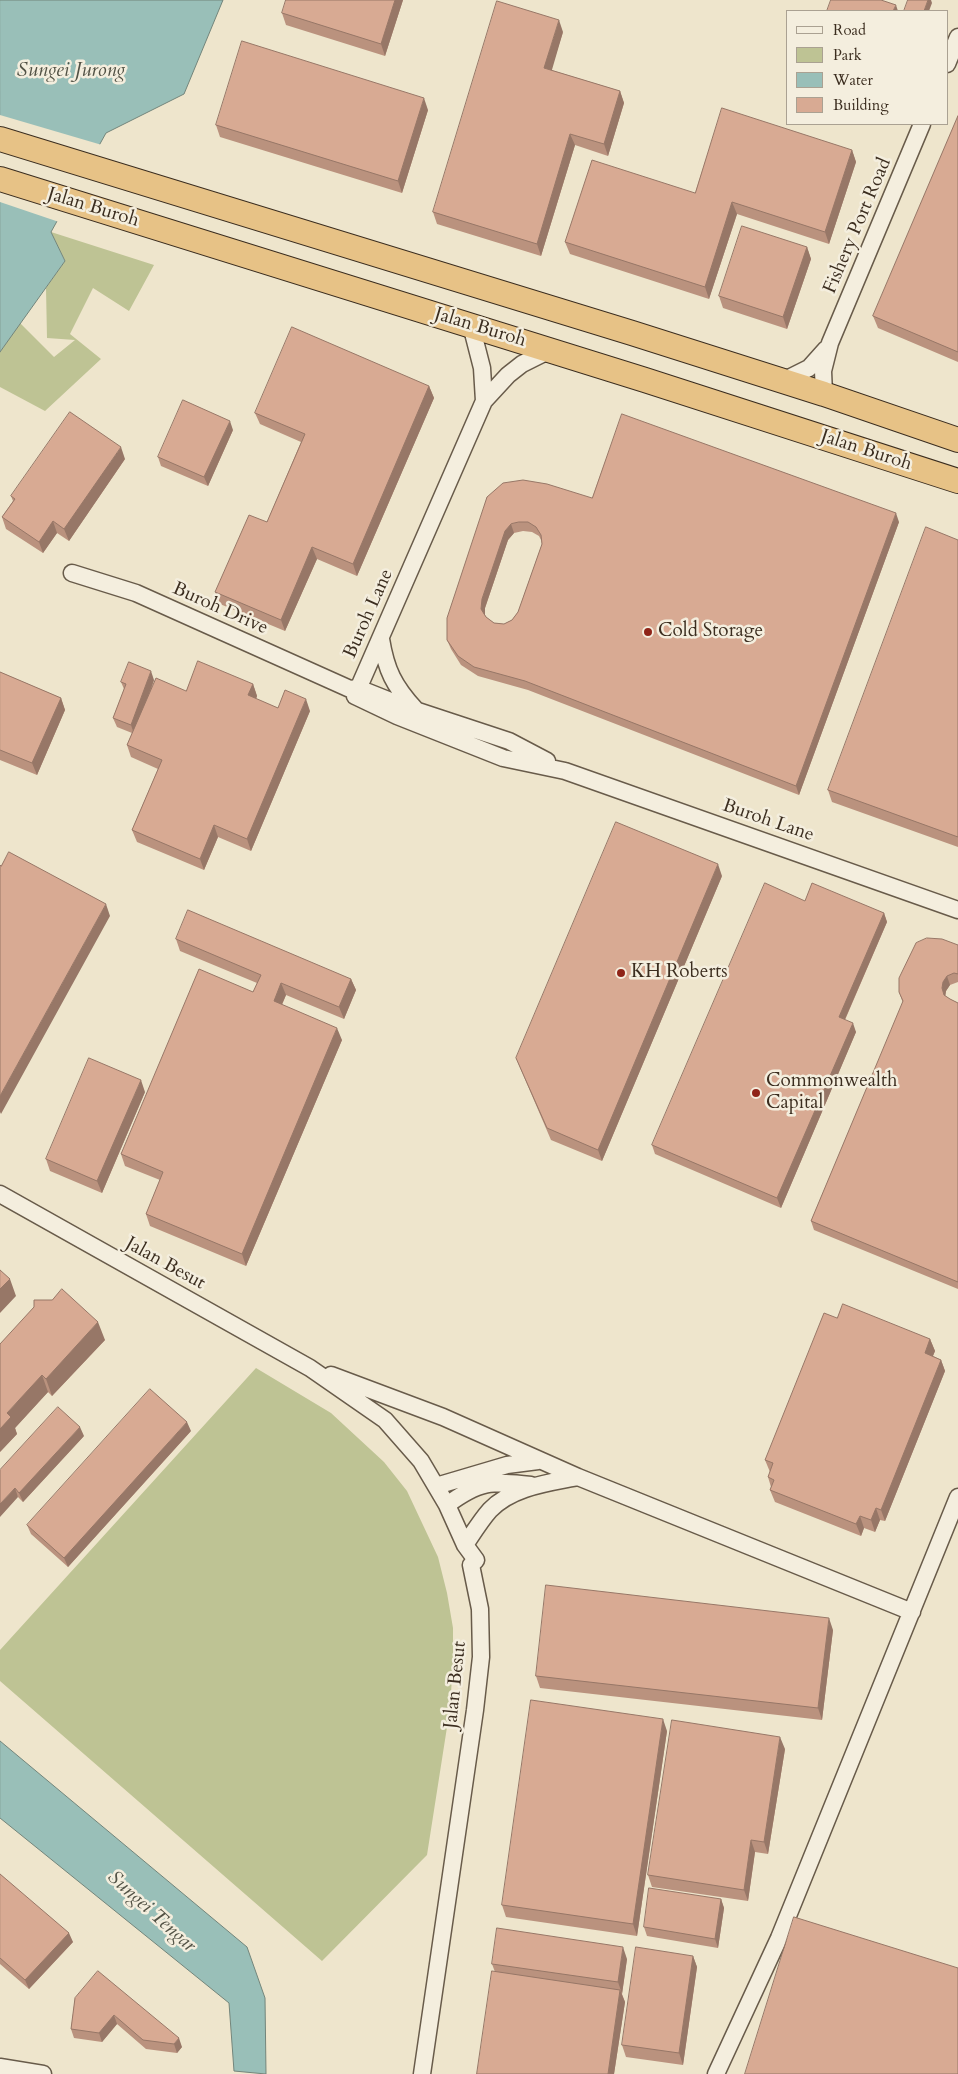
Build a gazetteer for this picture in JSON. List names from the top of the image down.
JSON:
{
  "streets": {
    "highway": ["Jalan Buroh"],
    "street": [
      "Fishery Port Road",
      "Buroh Drive",
      "Buroh Lane",
      "Jalan Besut"
    ]
  },
  "crossings": [
    ["Jalan Buroh", "Fishery Port Road"],
    ["Jalan Buroh", "Buroh Lane"],
    ["Buroh Drive", "Buroh Lane"]
  ],
  "water": ["Sungei Jurong", "Sungei Tengar"],
  "places": ["Cold Storage", "KH Roberts", "Commonwealth Capital"],
  "legend": [
    "Road",
    "Park",
    "Water",
    "Building"
  ]
}
